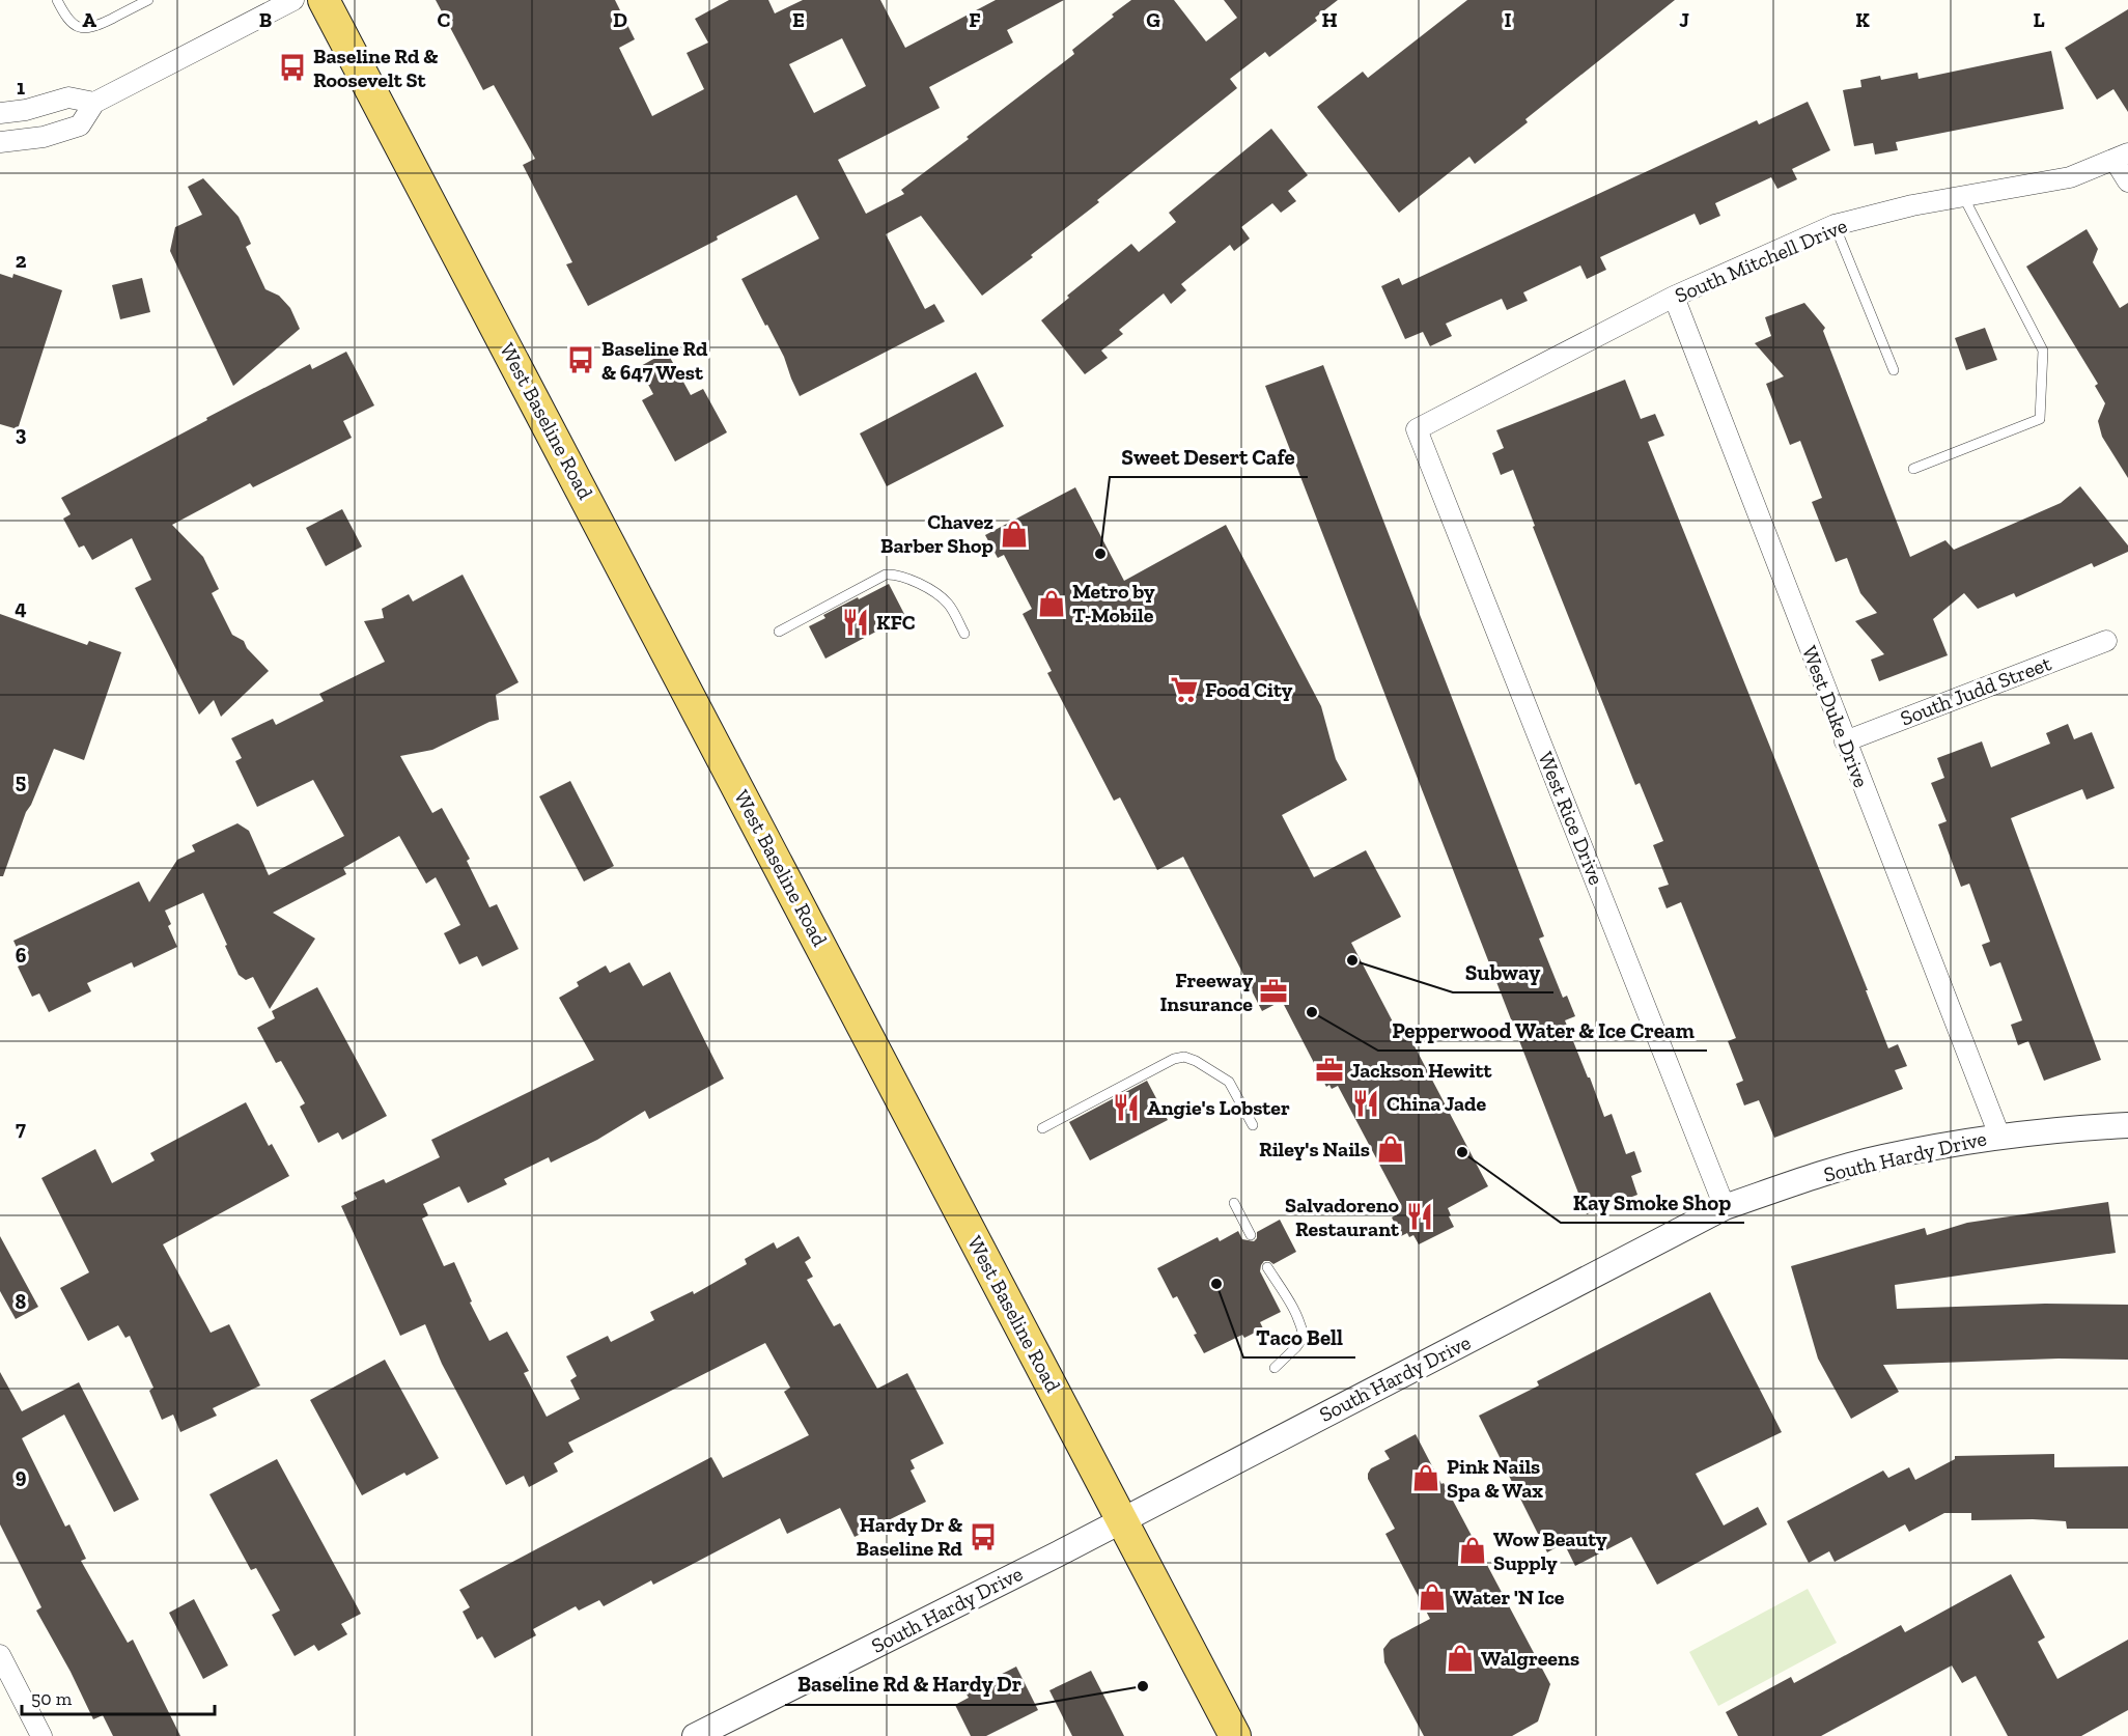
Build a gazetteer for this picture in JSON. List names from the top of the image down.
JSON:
{
  "streets": {
    "main road": ["West Baseline Road"],
    "street": [
      "South Mitchell Drive",
      "South Judd Street",
      "West Duke Drive",
      "West Rice Drive",
      "South Hardy Drive"
    ]
  },
  "crossings": [
    ["South Mitchell Drive", "West Duke Drive"],
    ["South Mitchell Drive", "West Rice Drive"],
    ["West Baseline Road", "South Hardy Drive"],
    ["South Judd Street", "West Duke Drive"],
    ["West Duke Drive", "South Hardy Drive"],
    ["West Rice Drive", "South Hardy Drive"]
  ],
  "places": {
    "bus stop": ["Baseline Rd & Roosevelt St", "Baseline Rd & 647 West", "Hardy Dr & Baseline Rd"],
    "shop": [
      "Chavez Barber Shop",
      "Metro by T-Mobile",
      "Riley's Nails",
      "Pink Nails Spa & Wax",
      "Wow Beauty Supply",
      "Water 'N Ice",
      "Walgreens"
    ],
    "other": [
      "Sweet Desert Cafe",
      "Subway",
      "Pepperwood Water & Ice Cream",
      "Kay Smoke Shop",
      "Taco Bell",
      "Baseline Rd & Hardy Dr"
    ],
    "restaurant": [
      "KFC",
      "China Jade",
      "Angie's Lobster",
      "Salvadoreno Restaurant"
    ],
    "supermarket": ["Food City"],
    "office": ["Freeway Insurance", "Jackson Hewitt"]
  },
  "scale_bar": "50 m",
  "grid": {
    "columns": [
      "A",
      "B",
      "C",
      "D",
      "E",
      "F",
      "G",
      "H",
      "I",
      "J",
      "K",
      "L"
    ],
    "rows": [
      "1",
      "2",
      "3",
      "4",
      "5",
      "6",
      "7",
      "8",
      "9"
    ]
  }
}
